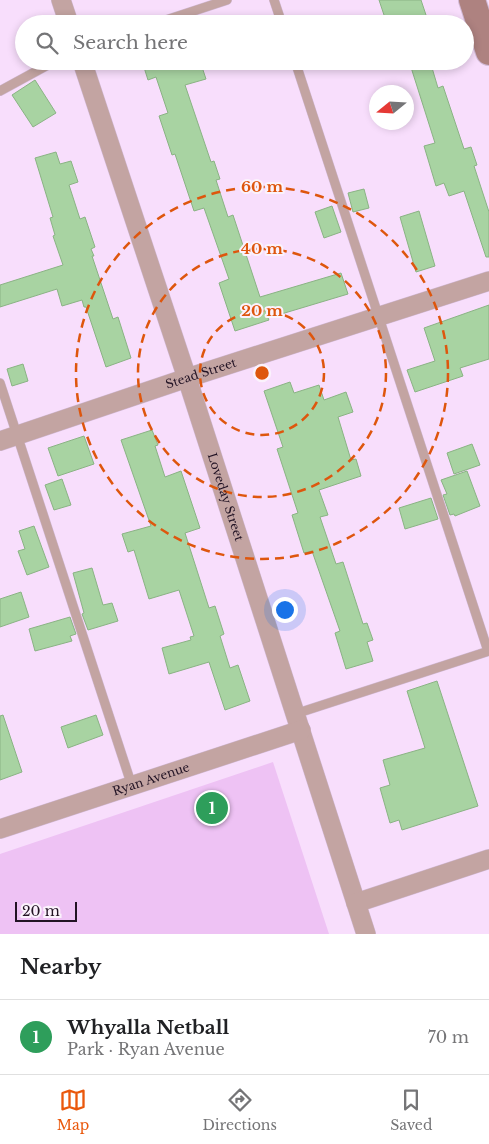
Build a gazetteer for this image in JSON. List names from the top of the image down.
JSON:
{
  "streets": {
    "street": ["Stead Street", "Loveday Street", "Ryan Avenue"]
  },
  "crossings": [
    ["Stead Street", "Loveday Street"],
    ["Loveday Street", "Ryan Avenue"]
  ],
  "scale_bar": "20 m",
  "north": "left",
  "page": {
    "search": "Search here",
    "pins": "1",
    "scale": "20 m",
    "heading": "Nearby",
    "list": [
      {
        "mark": "1",
        "name": "Whyalla Netball",
        "note": "Park · Ryan Avenue",
        "value": "70 m"
      }
    ],
    "nav": ["Map", "Directions", "Saved"]
  },
  "rings": ["60 m", "40 m", "20 m"]
}
